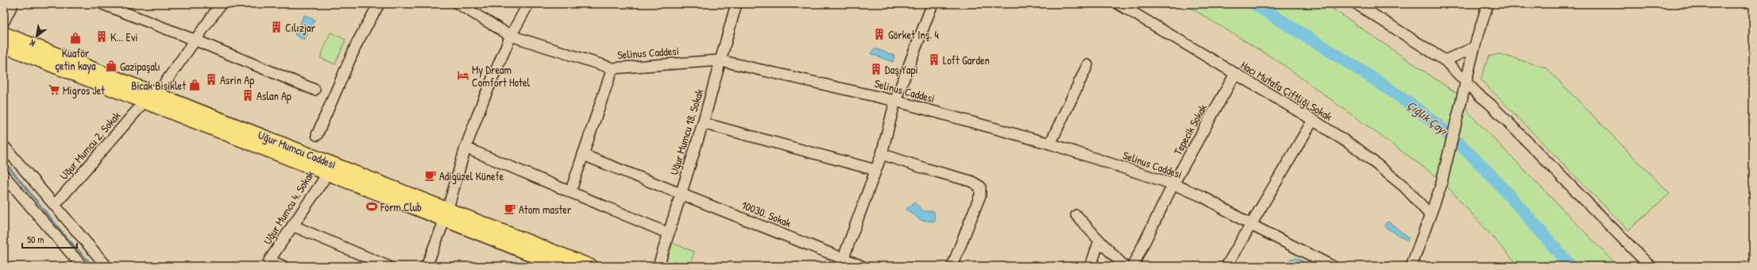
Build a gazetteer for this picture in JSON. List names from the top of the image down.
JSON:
{
  "streets": {
    "main road": ["Uğur Mumcu Caddesi"],
    "street": [
      "Selinus Caddesi",
      "Hacı Mutafa Çiftliği Sokak",
      "Tepecik Sokak",
      "Uğur Mumcu 18. Sokak",
      "Uğur Mumcu 2. Sokak",
      "Uğur Mumcu 4. Sokak",
      "10030. Sokak"
    ]
  },
  "crossings": [
    ["Selinus Caddesi", "Tepecik Sokak"],
    ["Selinus Caddesi", "Uğur Mumcu 18. Sokak"],
    ["Hacı Mutafa Çiftliği Sokak", "Tepecik Sokak"],
    ["Uğur Mumcu 18. Sokak", "10030. Sokak"],
    ["Uğur Mumcu 2. Sokak", "Uğur Mumcu Caddesi"],
    ["Uğur Mumcu Caddesi", "Uğur Mumcu 4. Sokak"]
  ],
  "water": ["Çığlık Çayı"],
  "places": {
    "building": [
      "Cılızjar",
      "Görket Inş. 4",
      "K... Evi",
      "Loft Garden",
      "Daş Yapi",
      "Asrin Ap",
      "Aslan Ap"
    ],
    "shop": ["Kuaför çetin kaya", "Gazipaşalı", "Bicak Bisiklet"],
    "hotel": ["My Dream Comfort Hotel"],
    "supermarket": ["Migros Jet"],
    "cafe": ["Adigüzel Künefe", "Atom master"],
    "sports": ["Form Club"]
  },
  "scale_bar": "50 m",
  "north": "bottom left"
}
